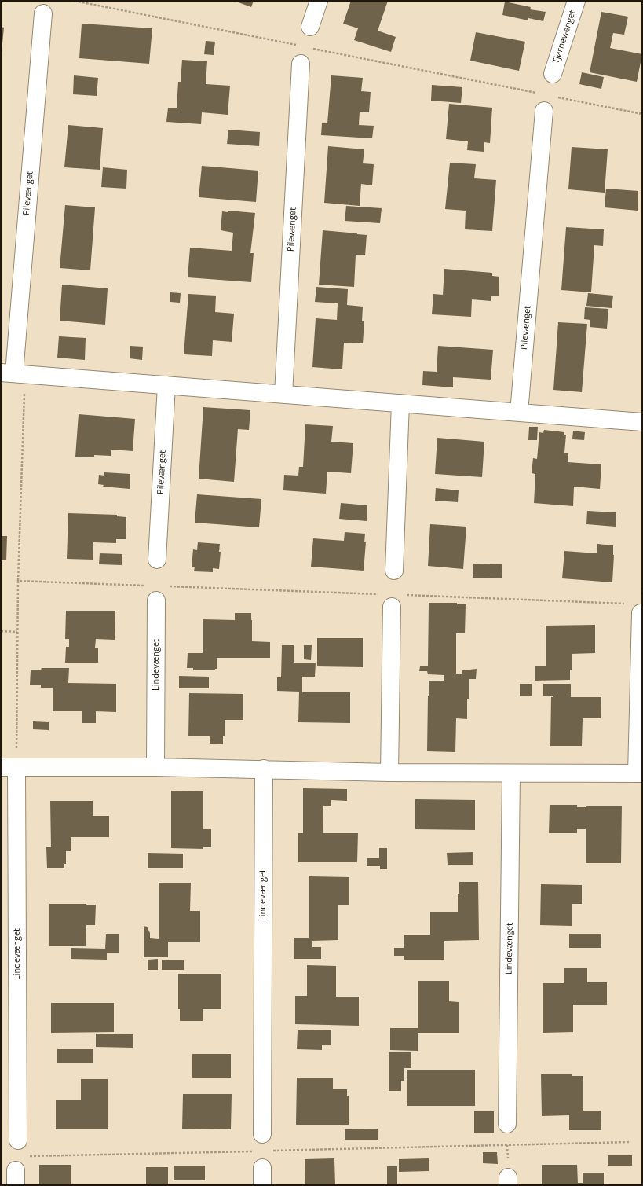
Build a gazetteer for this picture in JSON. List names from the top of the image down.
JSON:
{
  "streets": {
    "street": ["Tjørnevænget", "Pilevænget", "Lindevænget"]
  }
}
